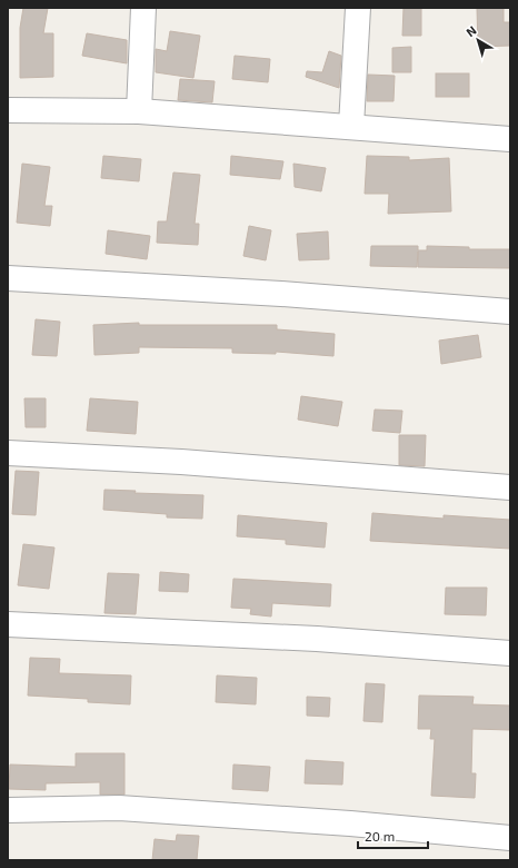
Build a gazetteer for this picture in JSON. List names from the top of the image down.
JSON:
{
  "scale_bar": "20 m",
  "north": "top left"
}
